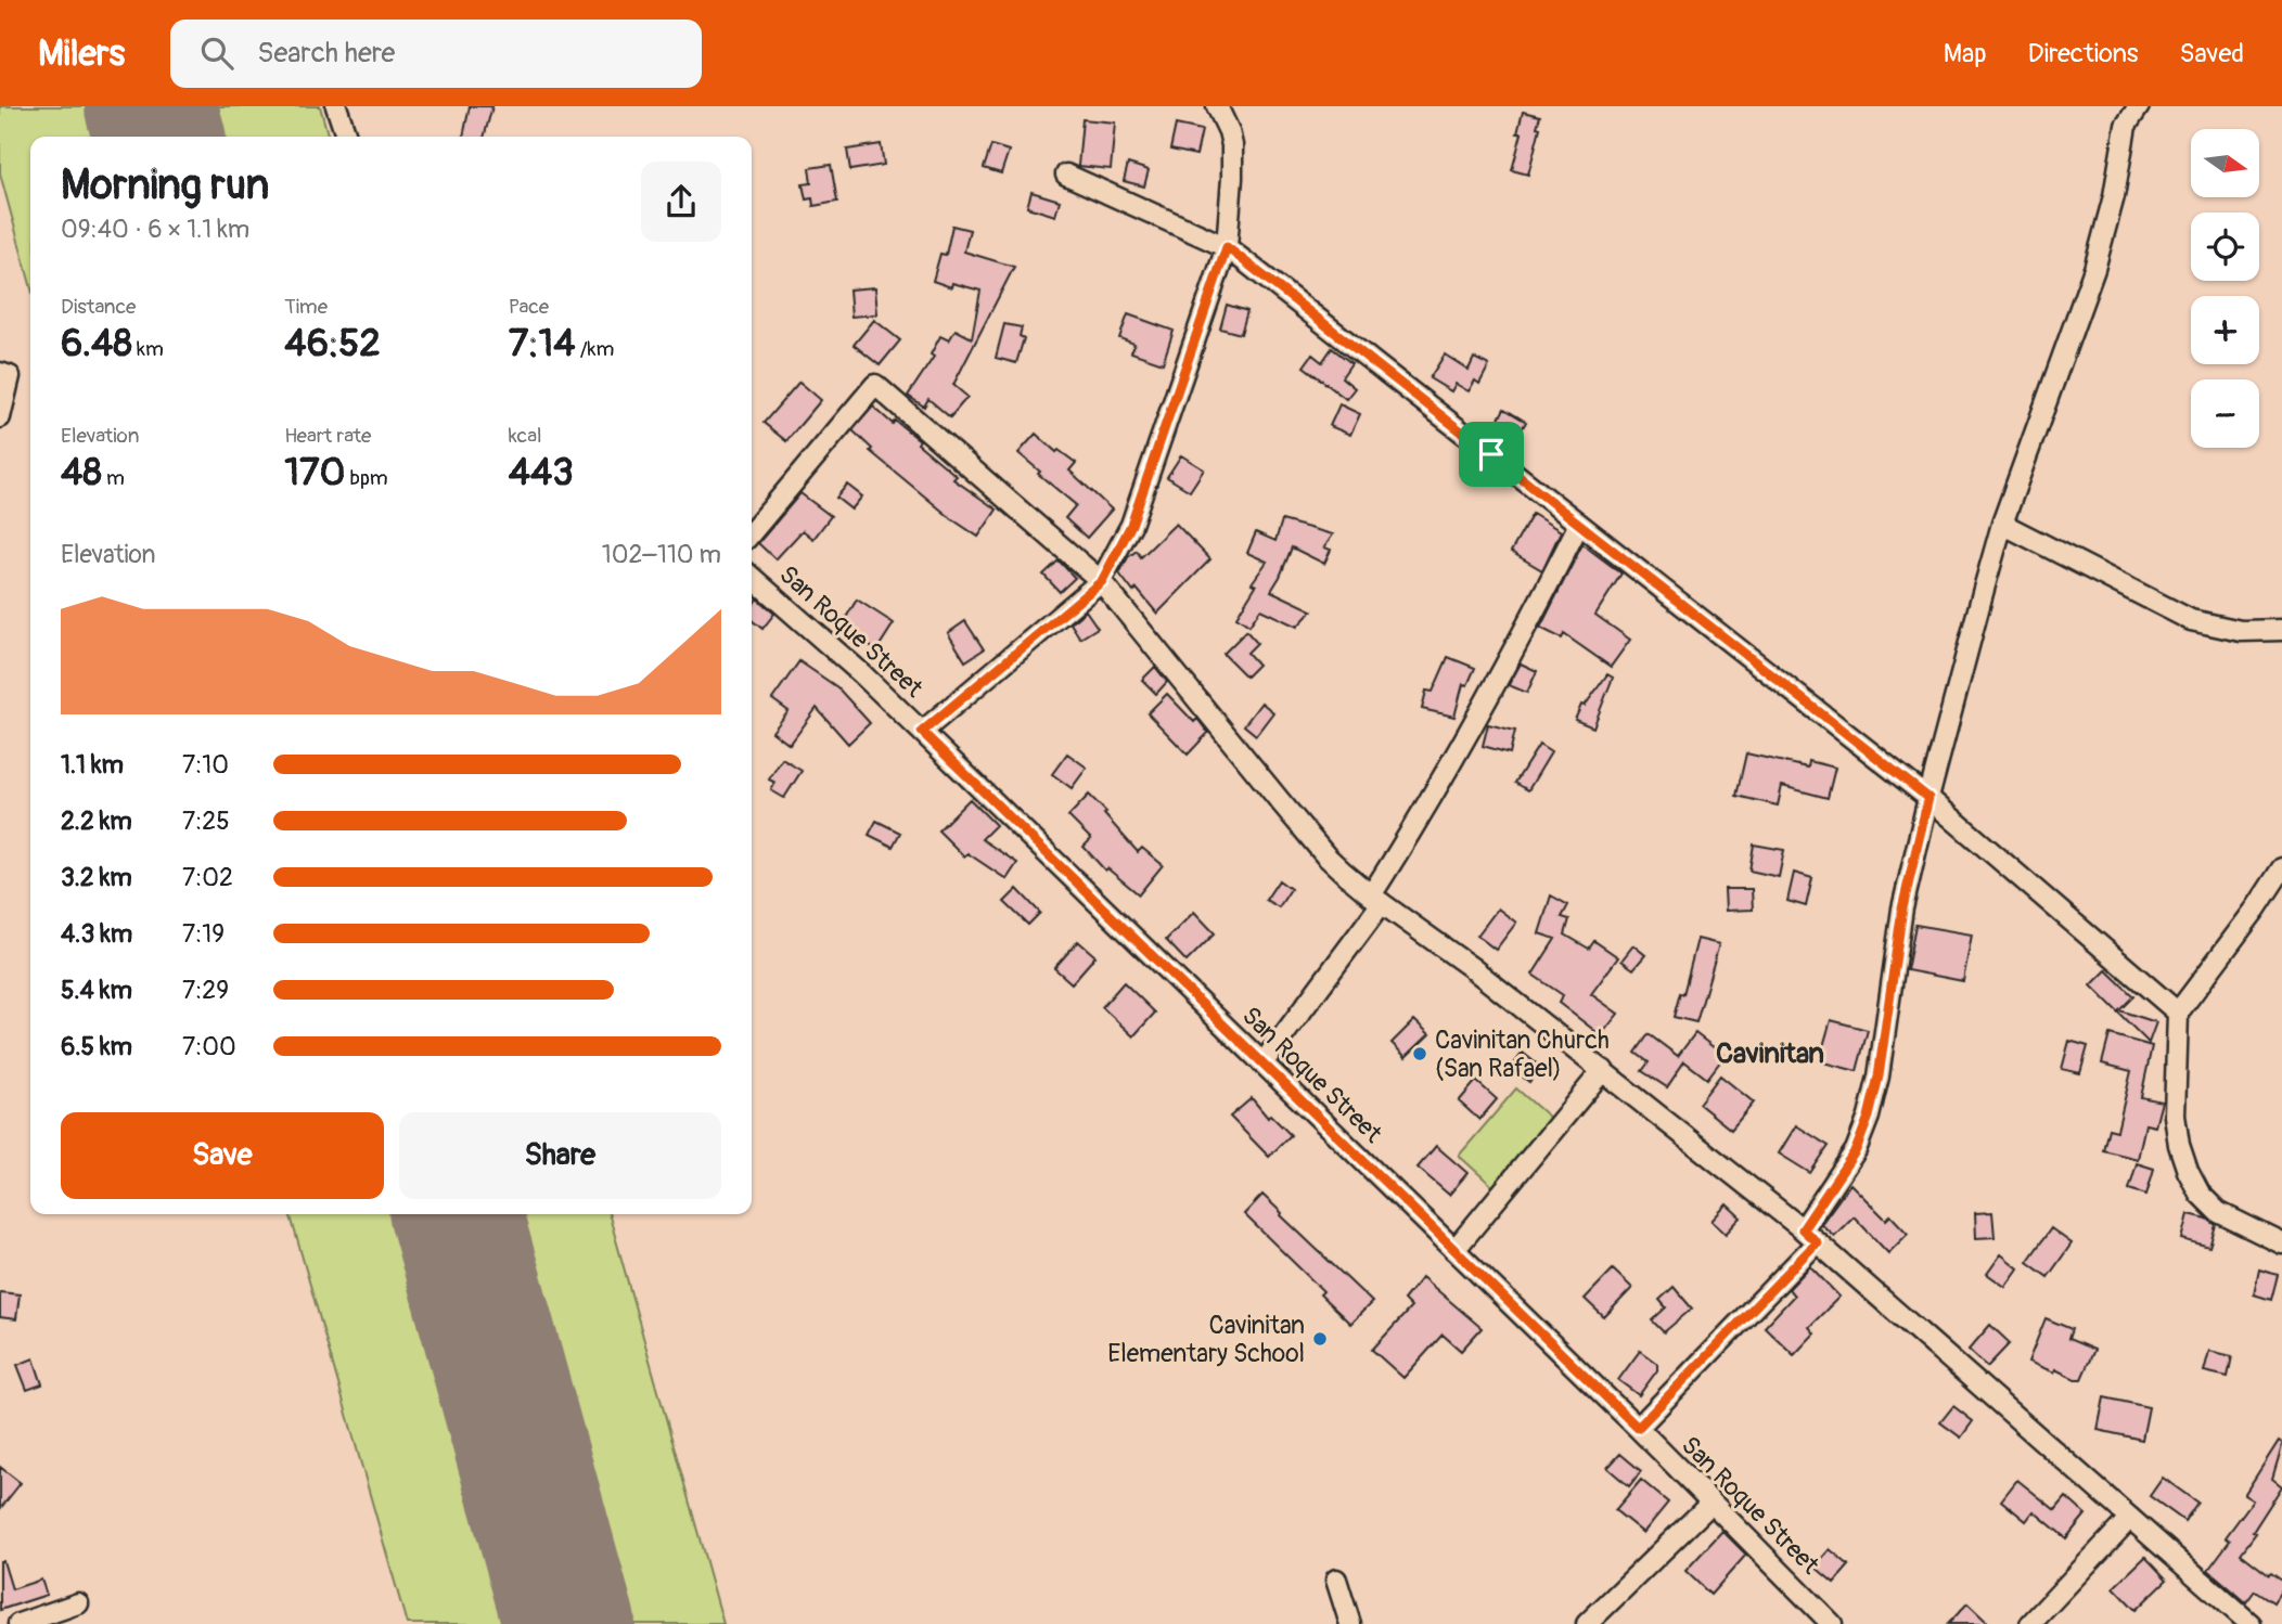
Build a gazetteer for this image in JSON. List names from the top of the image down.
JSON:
{
  "streets": {
    "street": ["San Roque Street"]
  },
  "districts": ["Cavinitan"],
  "places": ["Cavinitan Church (San Rafael)", "Cavinitan Elementary School"],
  "north": "right",
  "page": {
    "header": "Milers",
    "search": "Search here",
    "nav": ["Map", "Directions", "Saved"],
    "map_buttons": ["+", "−"],
    "heading": ["Morning run", "09:40 · 6 × 1.1 km"],
    "stats": [
      ["Distance", "6.48 km"],
      ["Time", "46:52"],
      ["Pace", "7:14 /km"],
      ["Elevation", "48 m"],
      ["Heart rate", "170 bpm"],
      ["kcal", "443"]
    ],
    "chart": ["Elevation", "102–110 m"],
    "list": [
      {
        "name": "1.1 km",
        "note": "7:10"
      },
      {
        "name": "2.2 km",
        "note": "7:25"
      },
      {
        "name": "3.2 km",
        "note": "7:02"
      },
      {
        "name": "4.3 km",
        "note": "7:19"
      },
      {
        "name": "5.4 km",
        "note": "7:29"
      },
      {
        "name": "6.5 km",
        "note": "7:00"
      }
    ],
    "buttons": ["Save", "Share"]
  }
}
